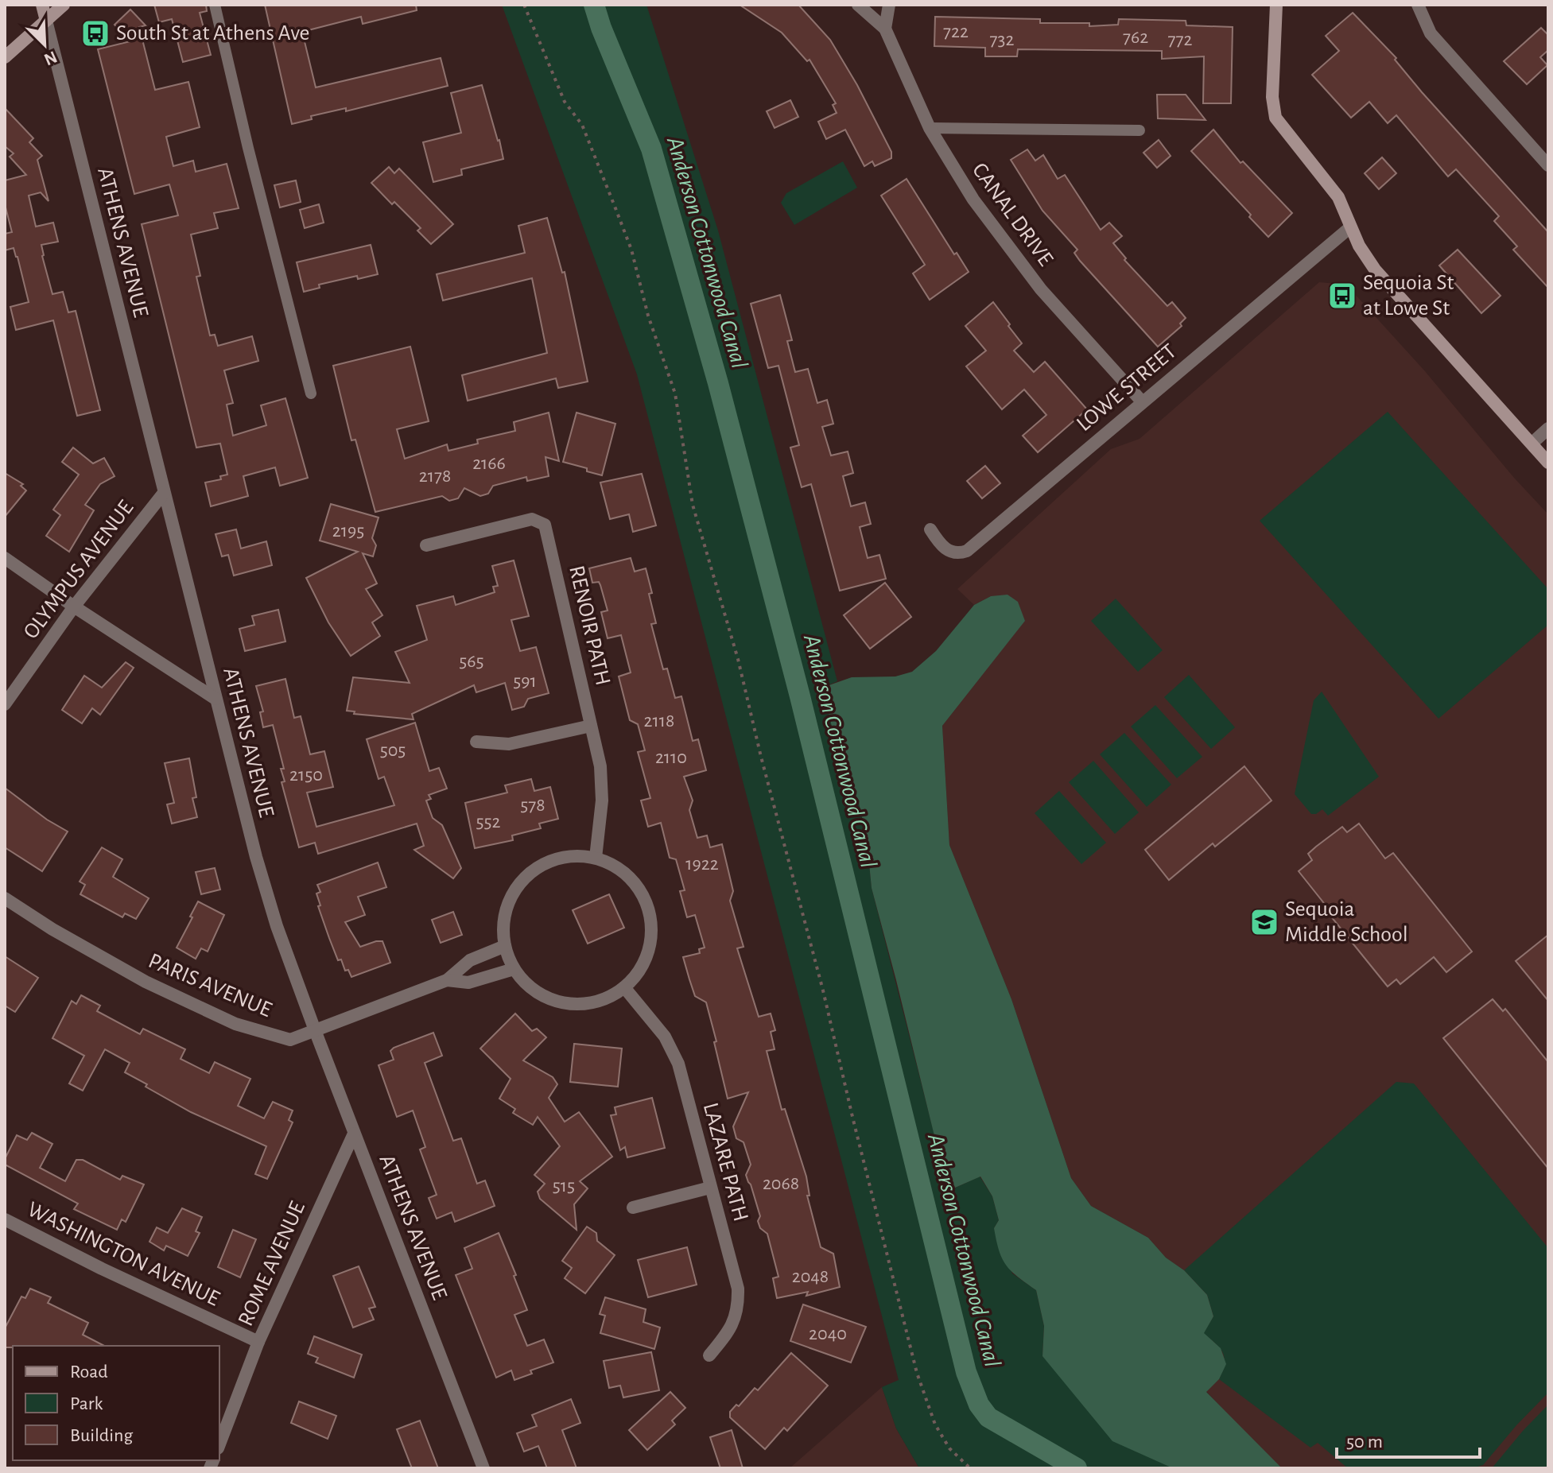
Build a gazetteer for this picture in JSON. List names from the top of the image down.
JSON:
{
  "streets": {
    "street": [
      "CANAL DRIVE",
      "ATHENS AVENUE",
      "LOWE STREET",
      "OLYMPUS AVENUE",
      "RENOIR PATH",
      "PARIS AVENUE",
      "LAZARE PATH",
      "WASHINGTON AVENUE",
      "ROME AVENUE"
    ]
  },
  "crossings": [
    ["CANAL DRIVE", "LOWE STREET"],
    ["ATHENS AVENUE", "OLYMPUS AVENUE"],
    ["ATHENS AVENUE", "PARIS AVENUE"],
    ["ATHENS AVENUE", "ROME AVENUE"],
    ["RENOIR PATH", "PARIS AVENUE"],
    ["RENOIR PATH", "LAZARE PATH"],
    ["PARIS AVENUE", "LAZARE PATH"],
    ["WASHINGTON AVENUE", "ROME AVENUE"]
  ],
  "water": ["Anderson Cottonwood Canal"],
  "places": {
    "bus stop": ["South St at Athens Ave", "Sequoia St at Lowe St"],
    "school or university": ["Sequoia Middle School"]
  },
  "house_numbers": [
    "722",
    "762",
    "732",
    "772",
    "2166",
    "2178",
    "2195",
    "565",
    "591",
    "2118",
    "505",
    "2110",
    "2150",
    "578",
    "552",
    "1922",
    "2068",
    "515",
    "2048",
    "2040"
  ],
  "legend": ["Road", "Park", "Building"],
  "scale_bar": "50 m",
  "north": "bottom right"
}
